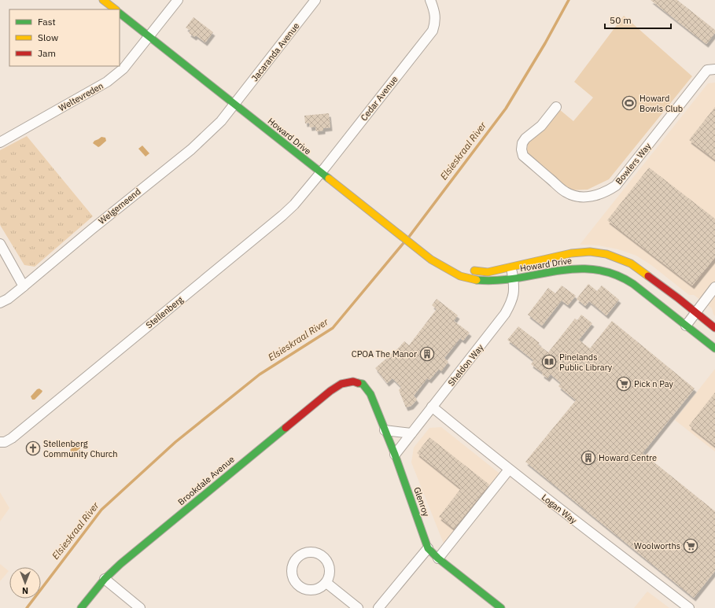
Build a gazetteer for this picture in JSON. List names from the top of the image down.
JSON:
{
  "streets": {
    "street": [
      "Jacaranda Avenue",
      "Weltevreden",
      "Cedar Avenue",
      "Howard Drive",
      "Bowlers Way",
      "Welgemeend",
      "Stellenberg",
      "Sheldon Way",
      "Brookdale Avenue",
      "Glenroy",
      "Logan Way"
    ]
  },
  "crossings": [
    ["Jacaranda Avenue", "Howard Drive"],
    ["Jacaranda Avenue", "Welgemeend"],
    ["Weltevreden", "Howard Drive"],
    ["Cedar Avenue", "Howard Drive"],
    ["Cedar Avenue", "Stellenberg"],
    ["Howard Drive", "Welgemeend"],
    ["Howard Drive", "Stellenberg"],
    ["Howard Drive", "Sheldon Way"],
    ["Sheldon Way", "Glenroy"],
    ["Sheldon Way", "Logan Way"],
    ["Brookdale Avenue", "Glenroy"]
  ],
  "water": ["Elsieskraal River"],
  "places": {
    "sports": ["Howard Bowls Club"],
    "building": ["CPOA The Manor", "Howard Centre"],
    "library": ["Pinelands Public Library"],
    "supermarket": ["Pick n Pay", "Woolworths"],
    "church": ["Stellenberg Community Church"]
  },
  "legend": ["Fast", "Slow", "Jam"],
  "scale_bar": "50 m",
  "north": "bottom"
}
